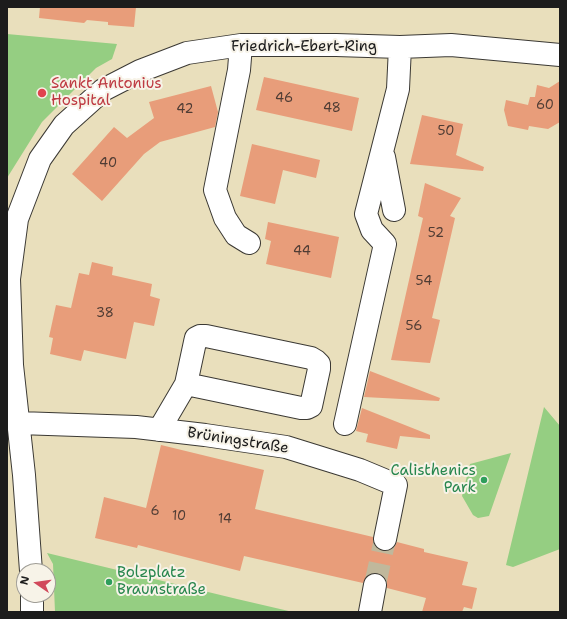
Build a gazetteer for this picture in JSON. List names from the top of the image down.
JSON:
{
  "streets": {
    "street": ["Friedrich-Ebert-Ring", "Brüningstraße"]
  },
  "crossings": [
    ["Friedrich-Ebert-Ring", "Brüningstraße"]
  ],
  "places": ["Sankt Antonius Hospital", "Calisthenics Park", "Bolzplatz Braunstraße"],
  "house_numbers": [
    "46",
    "60",
    "48",
    "42",
    "50",
    "40",
    "52",
    "44",
    "54",
    "38",
    "56",
    "6",
    "10",
    "14"
  ],
  "north": "left"
}
